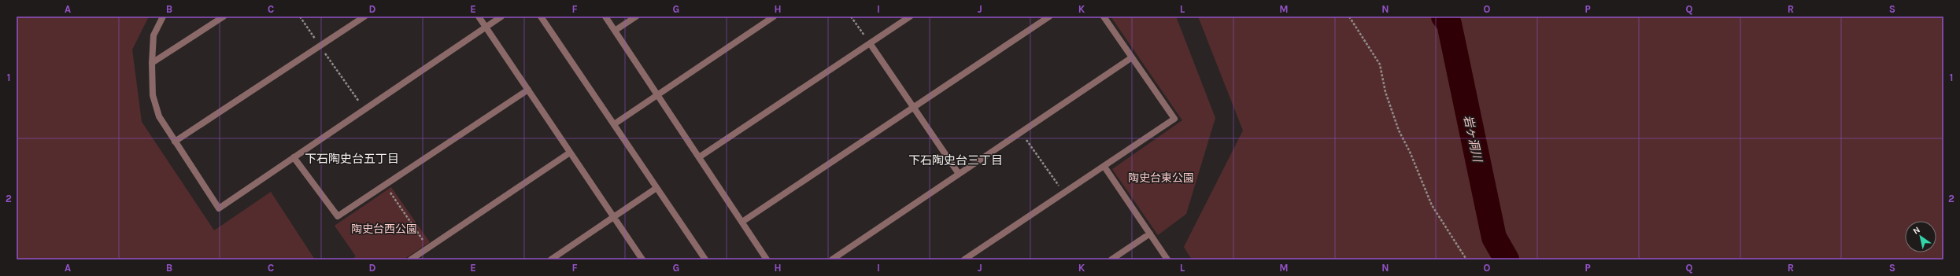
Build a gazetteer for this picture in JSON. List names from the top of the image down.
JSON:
{
  "districts": ["下石陶史台五丁目", "下石陶史台三丁目"],
  "water": ["岩ヶ洞川"],
  "parks": ["陶史台東公園", "陶史台西公園"],
  "north": "top left",
  "grid": {
    "columns": [
      "A",
      "B",
      "C",
      "D",
      "E",
      "F",
      "G",
      "H",
      "I",
      "J",
      "K",
      "L",
      "M",
      "N",
      "O",
      "P",
      "Q",
      "R",
      "S"
    ],
    "rows": ["1", "2"]
  }
}
